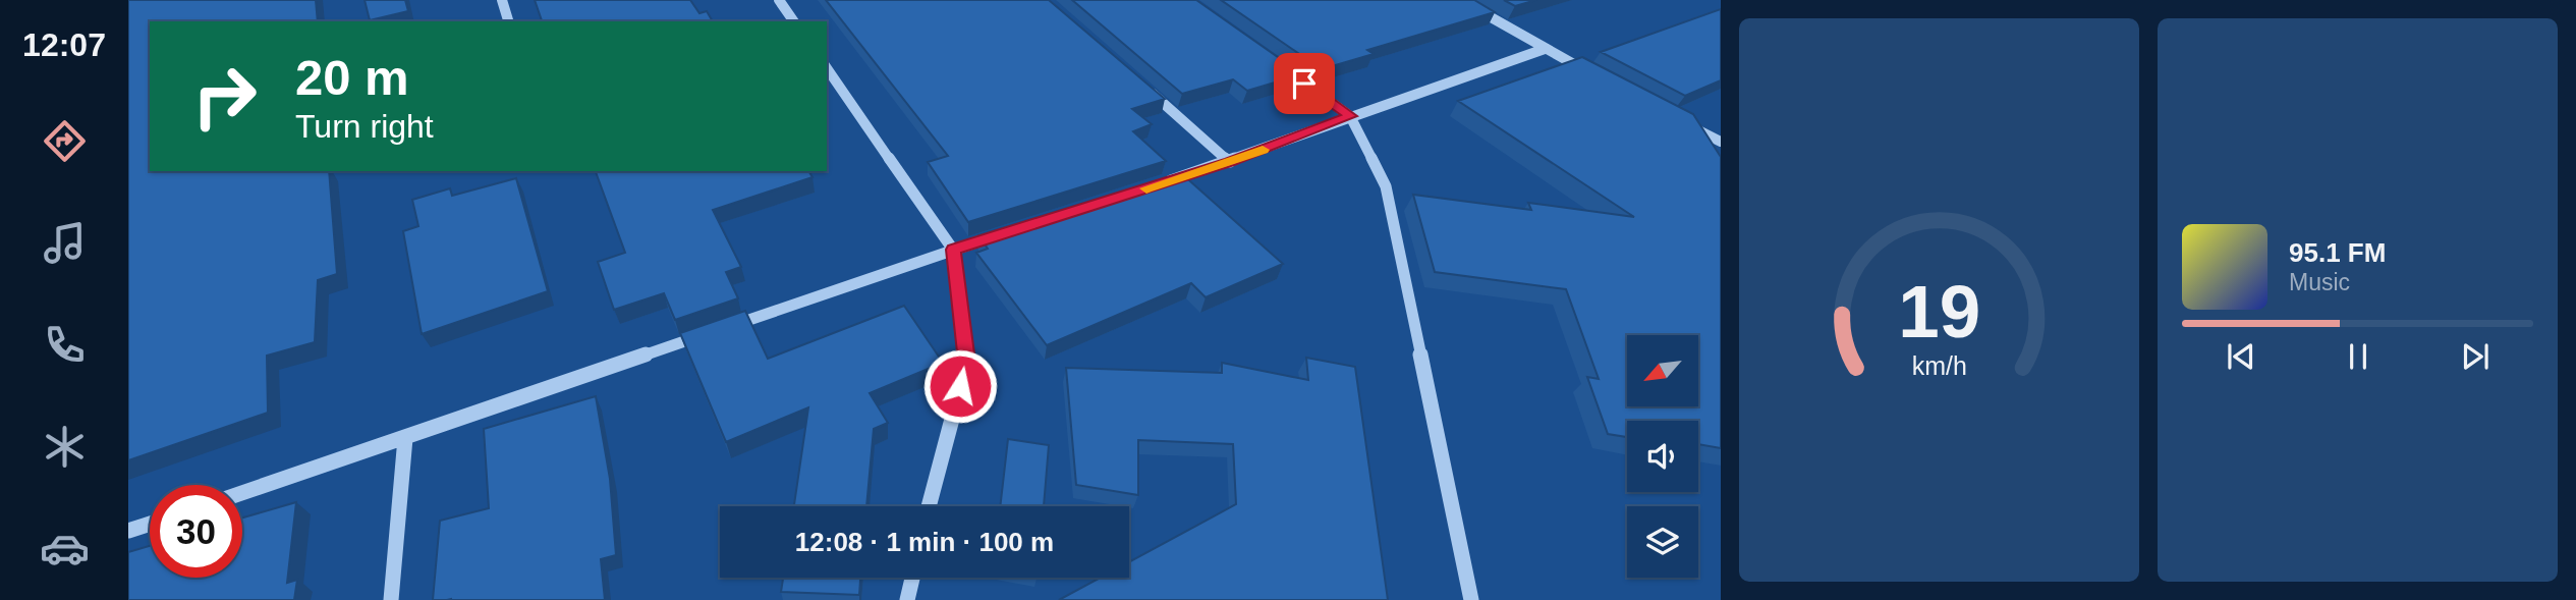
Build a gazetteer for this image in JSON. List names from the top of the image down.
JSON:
{
  "north": "bottom left",
  "page": {
    "tabs": "12:07",
    "turn": ["20 m", "Turn right"],
    "song": ["95.1 FM", "Music"],
    "limit": "30",
    "trip": "12:08 · 1 min · 100 m",
    "gauge": ["19", "km/h"]
  }
}
